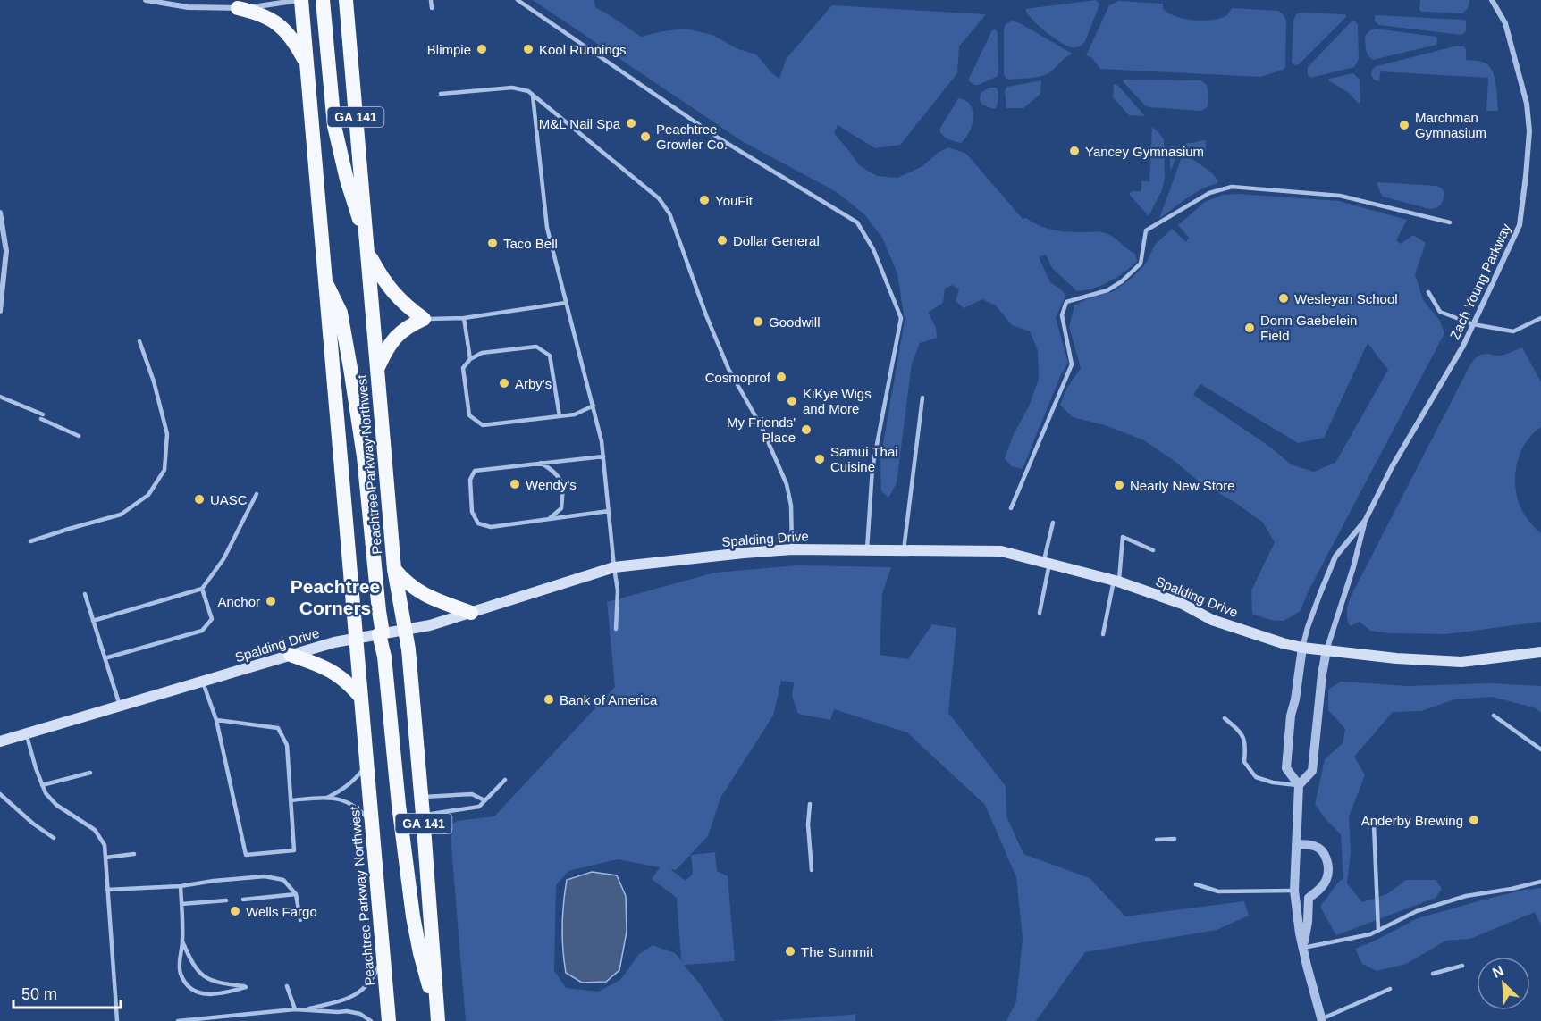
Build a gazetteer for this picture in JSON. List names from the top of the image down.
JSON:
{
  "streets": {
    "highway": ["GA 141", "Peachtree Parkway Northwest"],
    "main road": ["Spalding Drive"],
    "street": ["Zach Young Parkway"]
  },
  "crossings": [
    ["Zach Young Parkway", "Spalding Drive"],
    ["Peachtree Parkway Northwest", "Spalding Drive"]
  ],
  "districts": ["Peachtree Corners"],
  "places": [
    "Blimpie",
    "Kool Runnings",
    "M&L Nail Spa",
    "Marchman Gymnasium",
    "Peachtree Growler Co.",
    "Yancey Gymnasium",
    "YouFit",
    "Dollar General",
    "Taco Bell",
    "Wesleyan School",
    "Goodwill",
    "Donn Gaebelein Field",
    "Cosmoprof",
    "Arby's",
    "KiKye Wigs and More",
    "My Friends' Place",
    "Samui Thai Cuisine",
    "Wendy's",
    "Nearly New Store",
    "UASC",
    "Anchor",
    "Bank of America",
    "Anderby Brewing",
    "Wells Fargo",
    "The Summit"
  ],
  "scale_bar": "50 m",
  "north": "top left"
}
